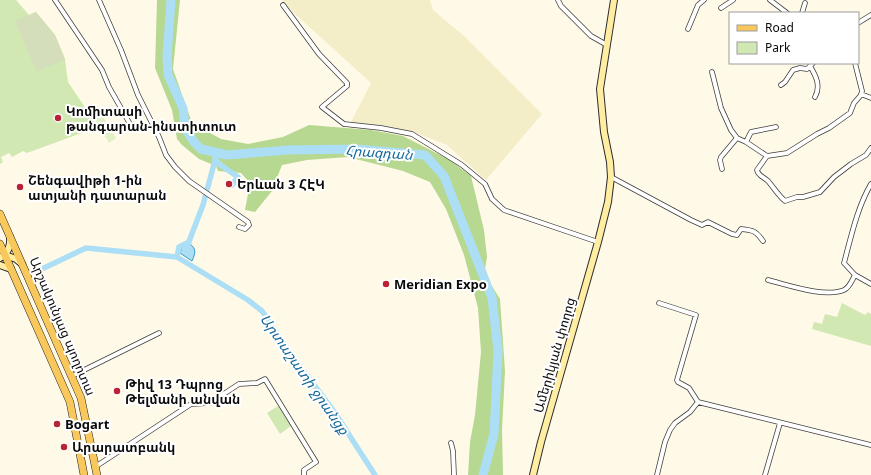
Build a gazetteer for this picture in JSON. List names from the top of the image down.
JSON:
{
  "streets": {
    "main road": ["Արշակունյաց պողոտա"],
    "street": ["Ամերիկյան փողոց"]
  },
  "water": ["Հրազդան", "Արտաշատի ջրանցք"],
  "places": [
    "Կոմիտասի թանգարան-ինստիտուտ",
    "Երևան 3 ՀԷԿ",
    "Շենգավիթի 1-ին ատյանի դատարան",
    "Meridian Expo",
    "Թիվ 13 Դպրոց Թելմանի անվան",
    "Bogart",
    "Արարատբանկ"
  ],
  "legend": ["Road", "Park"]
}
